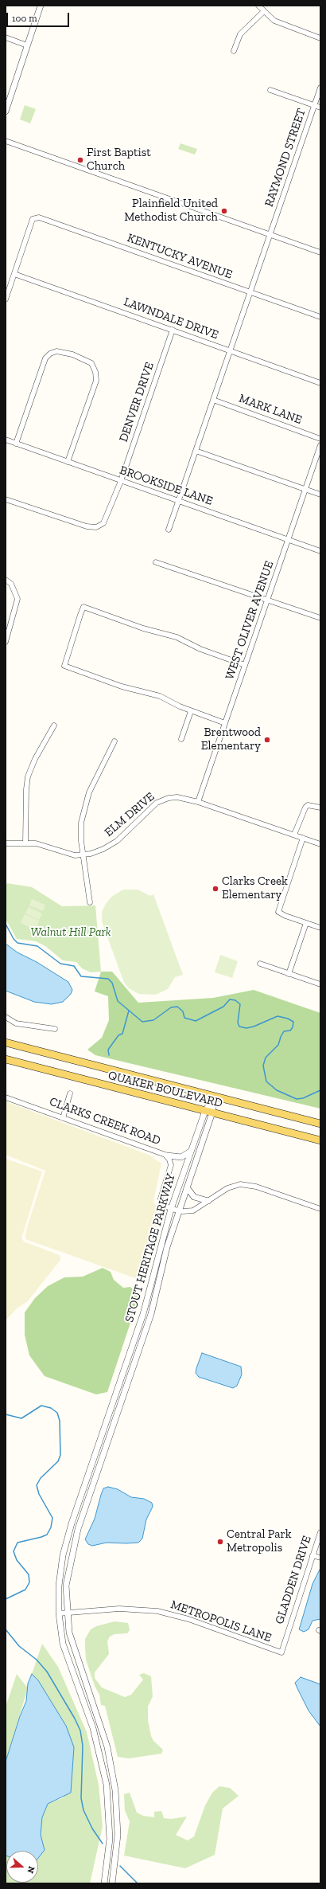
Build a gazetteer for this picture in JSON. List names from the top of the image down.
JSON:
{
  "streets": {
    "main road": ["QUAKER BOULEVARD"],
    "street": [
      "RAYMOND STREET",
      "KENTUCKY AVENUE",
      "LAWNDALE DRIVE",
      "DENVER DRIVE",
      "MARK LANE",
      "BROOKSIDE LANE",
      "WEST OLIVER AVENUE",
      "ELM DRIVE",
      "CLARKS CREEK ROAD",
      "STOUT HERITAGE PARKWAY",
      "GLADDEN DRIVE",
      "METROPOLIS LANE"
    ]
  },
  "crossings": [
    ["RAYMOND STREET", "KENTUCKY AVENUE"],
    ["RAYMOND STREET", "LAWNDALE DRIVE"],
    ["RAYMOND STREET", "MARK LANE"],
    ["RAYMOND STREET", "BROOKSIDE LANE"],
    ["KENTUCKY AVENUE", "LAWNDALE DRIVE"],
    ["LAWNDALE DRIVE", "DENVER DRIVE"],
    ["DENVER DRIVE", "BROOKSIDE LANE"],
    ["BROOKSIDE LANE", "WEST OLIVER AVENUE"],
    ["WEST OLIVER AVENUE", "ELM DRIVE"],
    ["QUAKER BOULEVARD", "STOUT HERITAGE PARKWAY"],
    ["CLARKS CREEK ROAD", "STOUT HERITAGE PARKWAY"],
    ["STOUT HERITAGE PARKWAY", "METROPOLIS LANE"],
    ["GLADDEN DRIVE", "METROPOLIS LANE"]
  ],
  "parks": ["Walnut Hill Park"],
  "places": [
    "First Baptist Church",
    "Plainfield United Methodist Church",
    "Brentwood Elementary",
    "Clarks Creek Elementary",
    "Central Park Metropolis"
  ],
  "scale_bar": "100 m",
  "north": "right"
}
